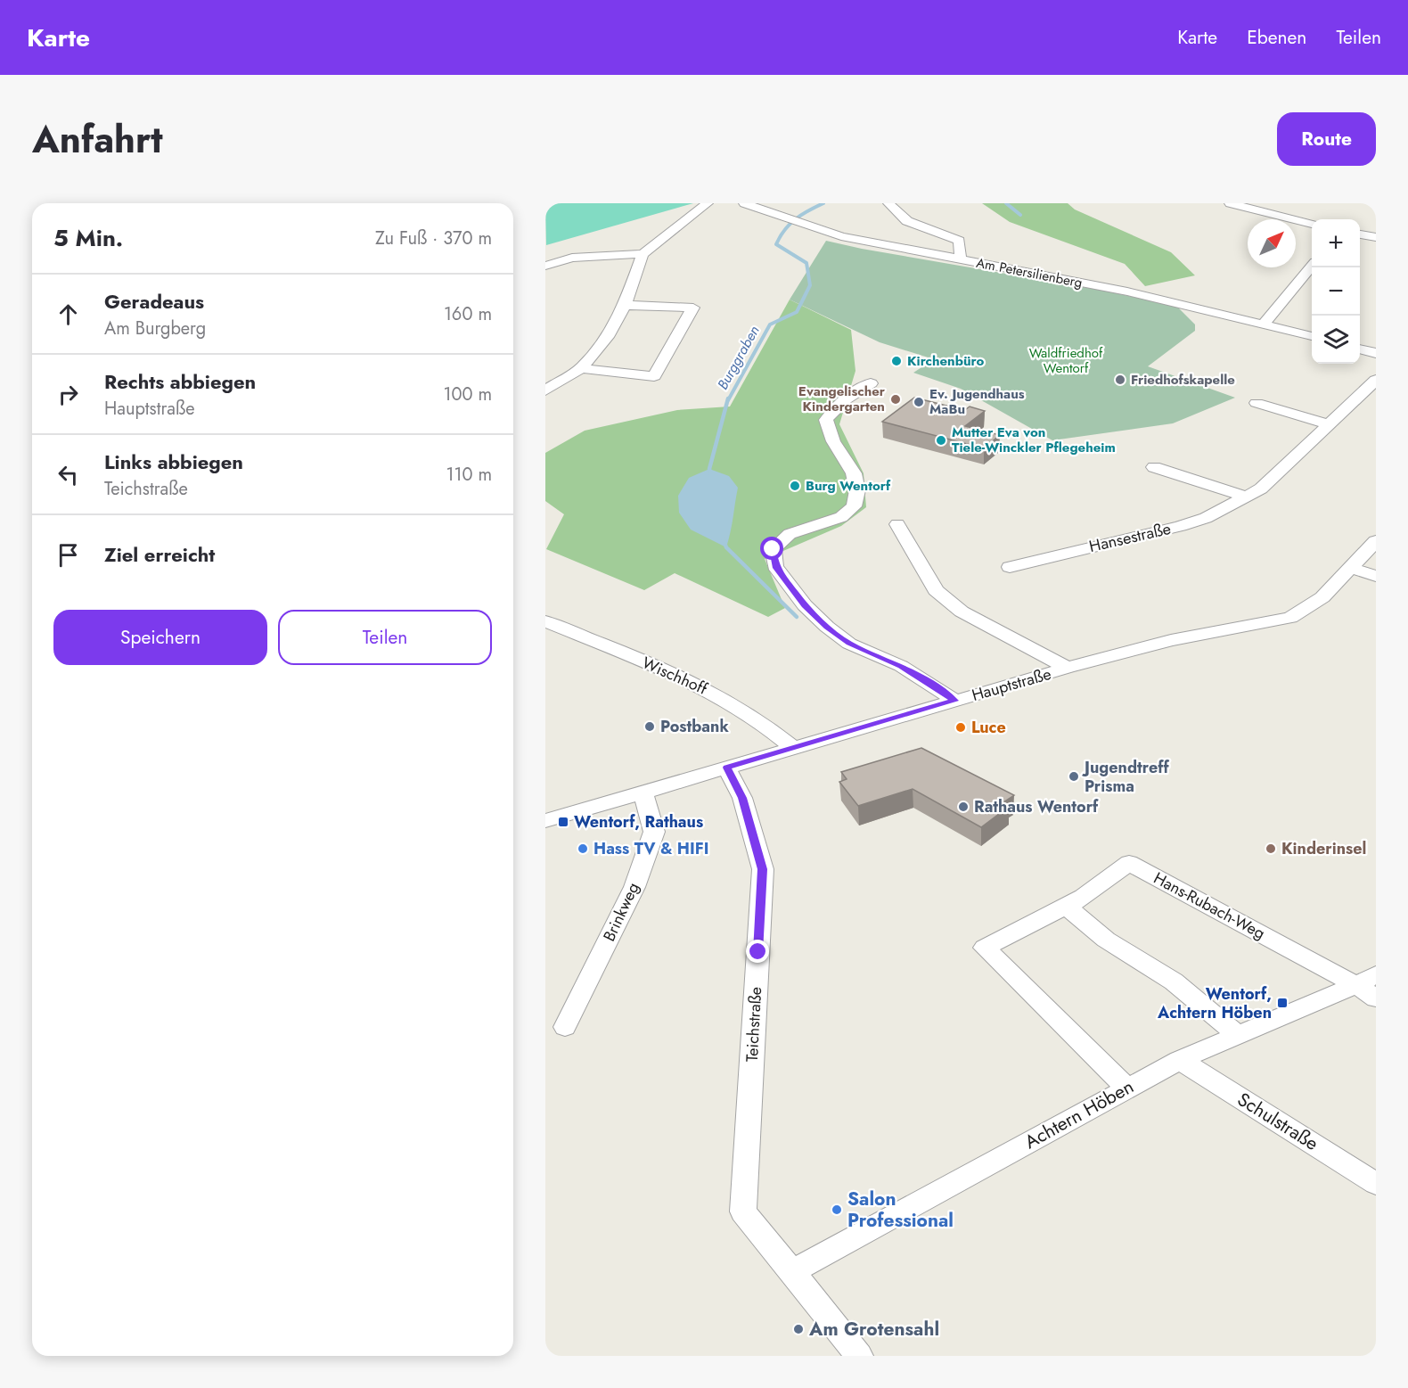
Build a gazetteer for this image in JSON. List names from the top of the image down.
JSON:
{
  "streets": {
    "street": [
      "Am Petersilienberg",
      "Hansestraße",
      "Wischhoff",
      "Hauptstraße",
      "Hans-Rubach-Weg",
      "Brinkweg",
      "Teichstraße",
      "Achtern Höben",
      "Schulstraße"
    ]
  },
  "crossings": [
    ["Wischhoff", "Hauptstraße"],
    ["Hauptstraße", "Brinkweg"],
    ["Hauptstraße", "Teichstraße"],
    ["Hans-Rubach-Weg", "Achtern Höben"],
    ["Teichstraße", "Achtern Höben"],
    ["Achtern Höben", "Schulstraße"]
  ],
  "water": ["Burggraben"],
  "parks": ["Waldfriedhof Wentorf"],
  "places": {
    "other": [
      "Kirchenbüro",
      "Friedhofskapelle",
      "Evangelischer Kindergarten",
      "Ev. Jugendhaus MaBu",
      "Mutter Eva von Tiele-Winckler Pflegeheim",
      "Burg Wentorf",
      "Postbank",
      "Luce",
      "Jugendtreff Prisma",
      "Rathaus Wentorf",
      "Hass TV & HIFI",
      "Kinderinsel",
      "Salon Professional",
      "Am Grotensahl"
    ],
    "transit": ["Wentorf, Rathaus", "Wentorf, Achtern Höben"]
  },
  "north": "top right",
  "page": {
    "header": "Karte",
    "nav": ["Karte", "Ebenen", "Teilen"],
    "title": "Anfahrt",
    "buttons": [
      "Route",
      ["Speichern", "Teilen"]
    ],
    "heading": ["5 Min.", "Zu Fuß · 370 m"],
    "map_buttons": ["+", "−"],
    "list": [
      ["Geradeaus", "Am Burgberg", "160 m"],
      ["Rechts abbiegen", "Hauptstraße", "100 m"],
      ["Links abbiegen", "Teichstraße", "110 m"],
      "Ziel erreicht"
    ]
  }
}
